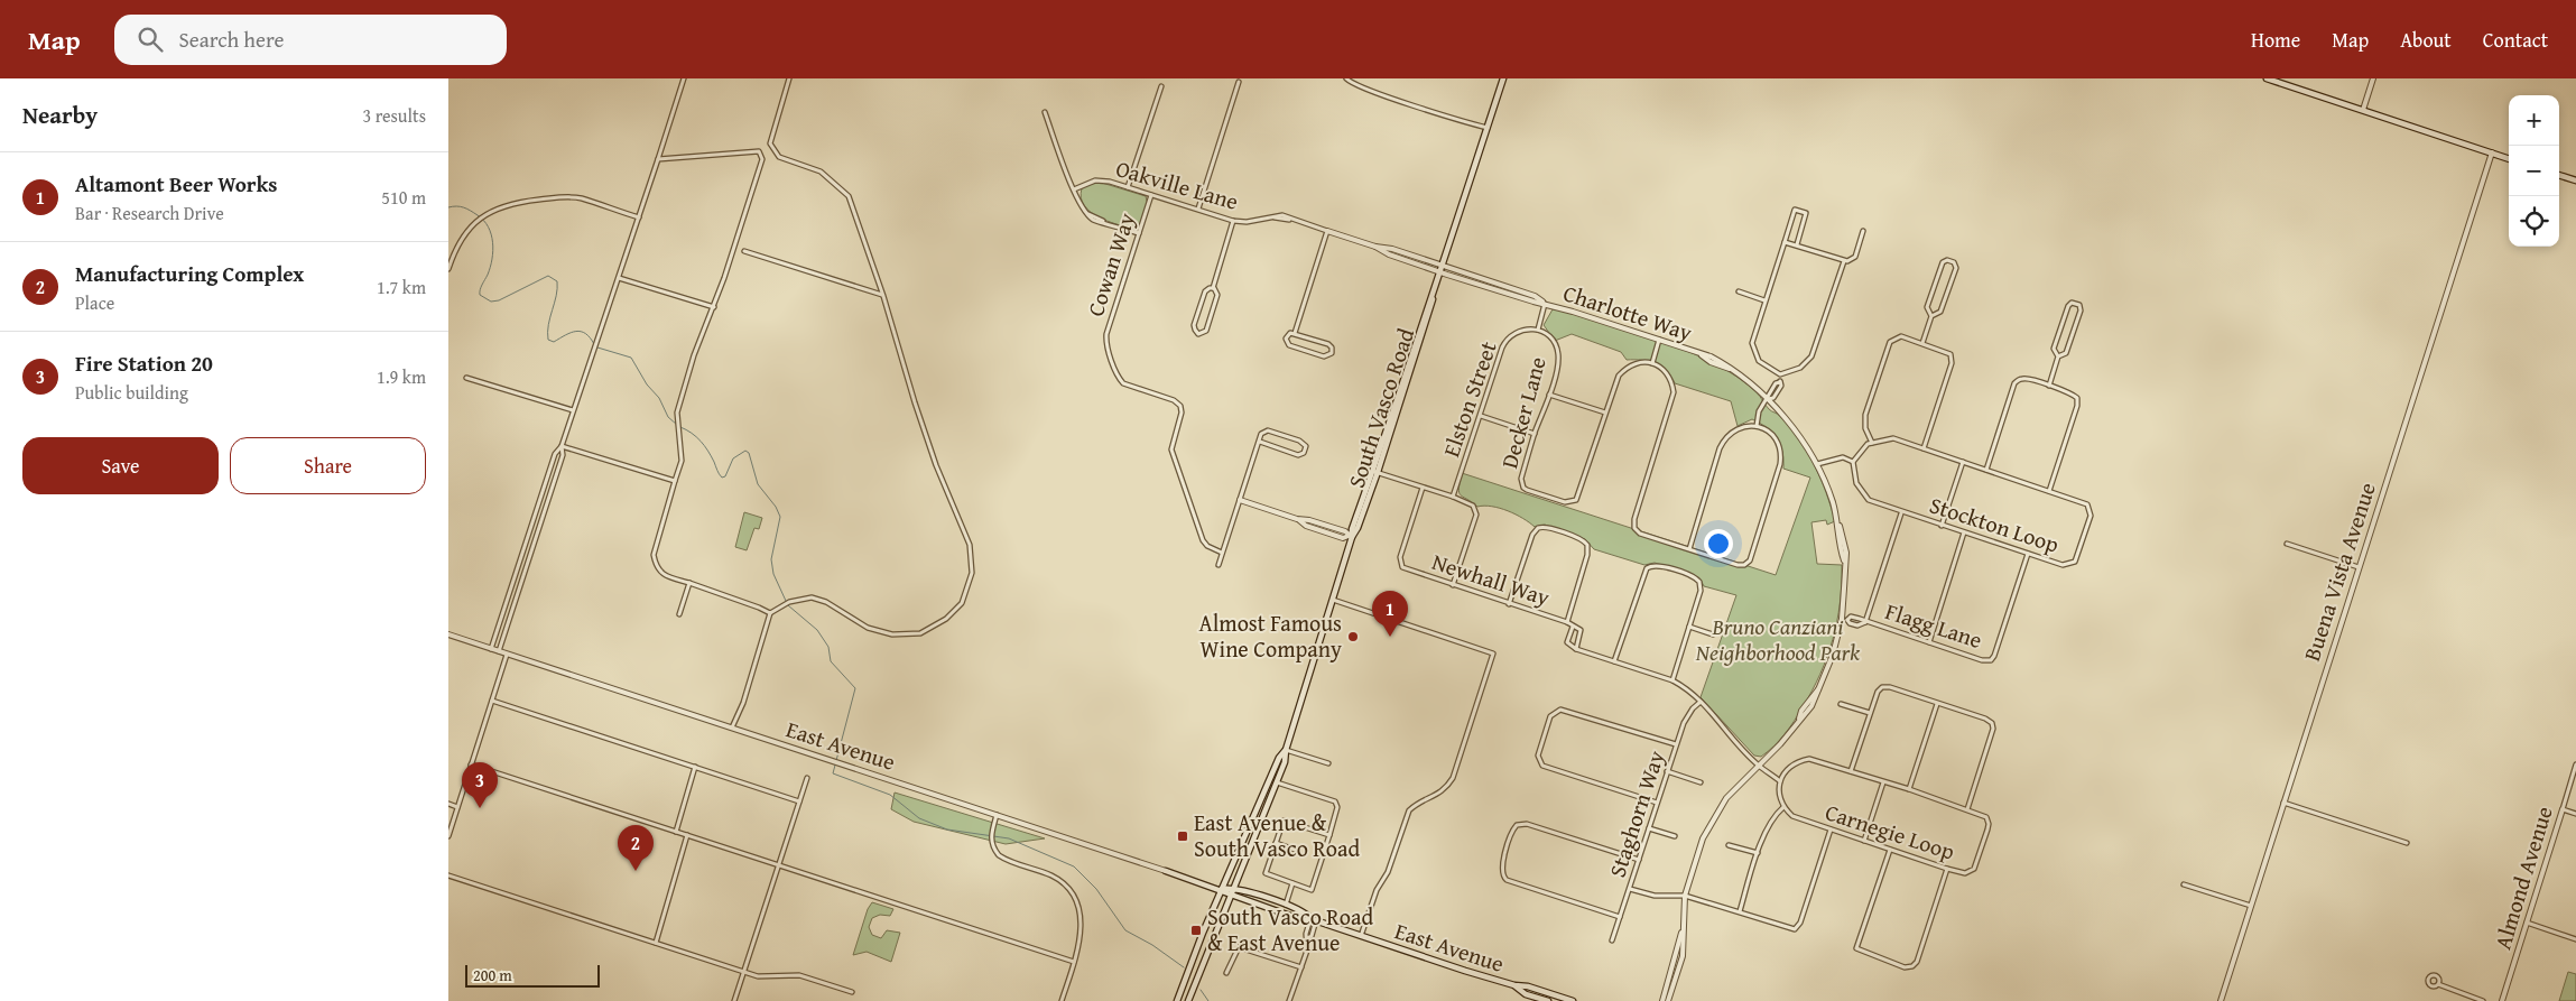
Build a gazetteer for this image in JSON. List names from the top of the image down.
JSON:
{
  "streets": {
    "main road": ["South Vasco Road", "East Avenue"],
    "street": [
      "Oakville Lane",
      "Cowan Way",
      "Charlotte Way",
      "Elston Street",
      "Decker Lane",
      "Stockton Loop",
      "Buena Vista Avenue",
      "Newhall Way",
      "Flagg Lane",
      "Staghorn Way",
      "Carnegie Loop",
      "Almond Avenue"
    ]
  },
  "crossings": [
    ["Oakville Lane", "Cowan Way"],
    ["Oakville Lane", "Charlotte Way"],
    ["Oakville Lane", "South Vasco Road"],
    ["Charlotte Way", "South Vasco Road"],
    ["Charlotte Way", "Flagg Lane"],
    ["Elston Street", "Decker Lane"],
    ["South Vasco Road", "East Avenue"],
    ["Stockton Loop", "Flagg Lane"]
  ],
  "parks": ["Bruno Canziani Neighborhood Park"],
  "places": {
    "other": ["Almost Famous Wine Company"],
    "transit": ["East Avenue & South Vasco Road", "South Vasco Road & East Avenue"]
  },
  "scale_bar": "200 m",
  "page": {
    "header": "Map",
    "search": "Search here",
    "nav": [
      "Home",
      "Map",
      "About",
      "Contact"
    ],
    "heading": ["Nearby", "3 results"],
    "map_buttons": ["+", "−"],
    "list": [
      {
        "mark": "1",
        "name": "Altamont Beer Works",
        "note": "Bar · Research Drive",
        "value": "510 m"
      },
      {
        "mark": "2",
        "name": "Manufacturing Complex",
        "note": "Place",
        "value": "1.7 km"
      },
      {
        "mark": "3",
        "name": "Fire Station 20",
        "note": "Public building",
        "value": "1.9 km"
      }
    ],
    "buttons": ["Save", "Share"],
    "pins": ["1", "3", "2"],
    "scale": "200 m"
  }
}
